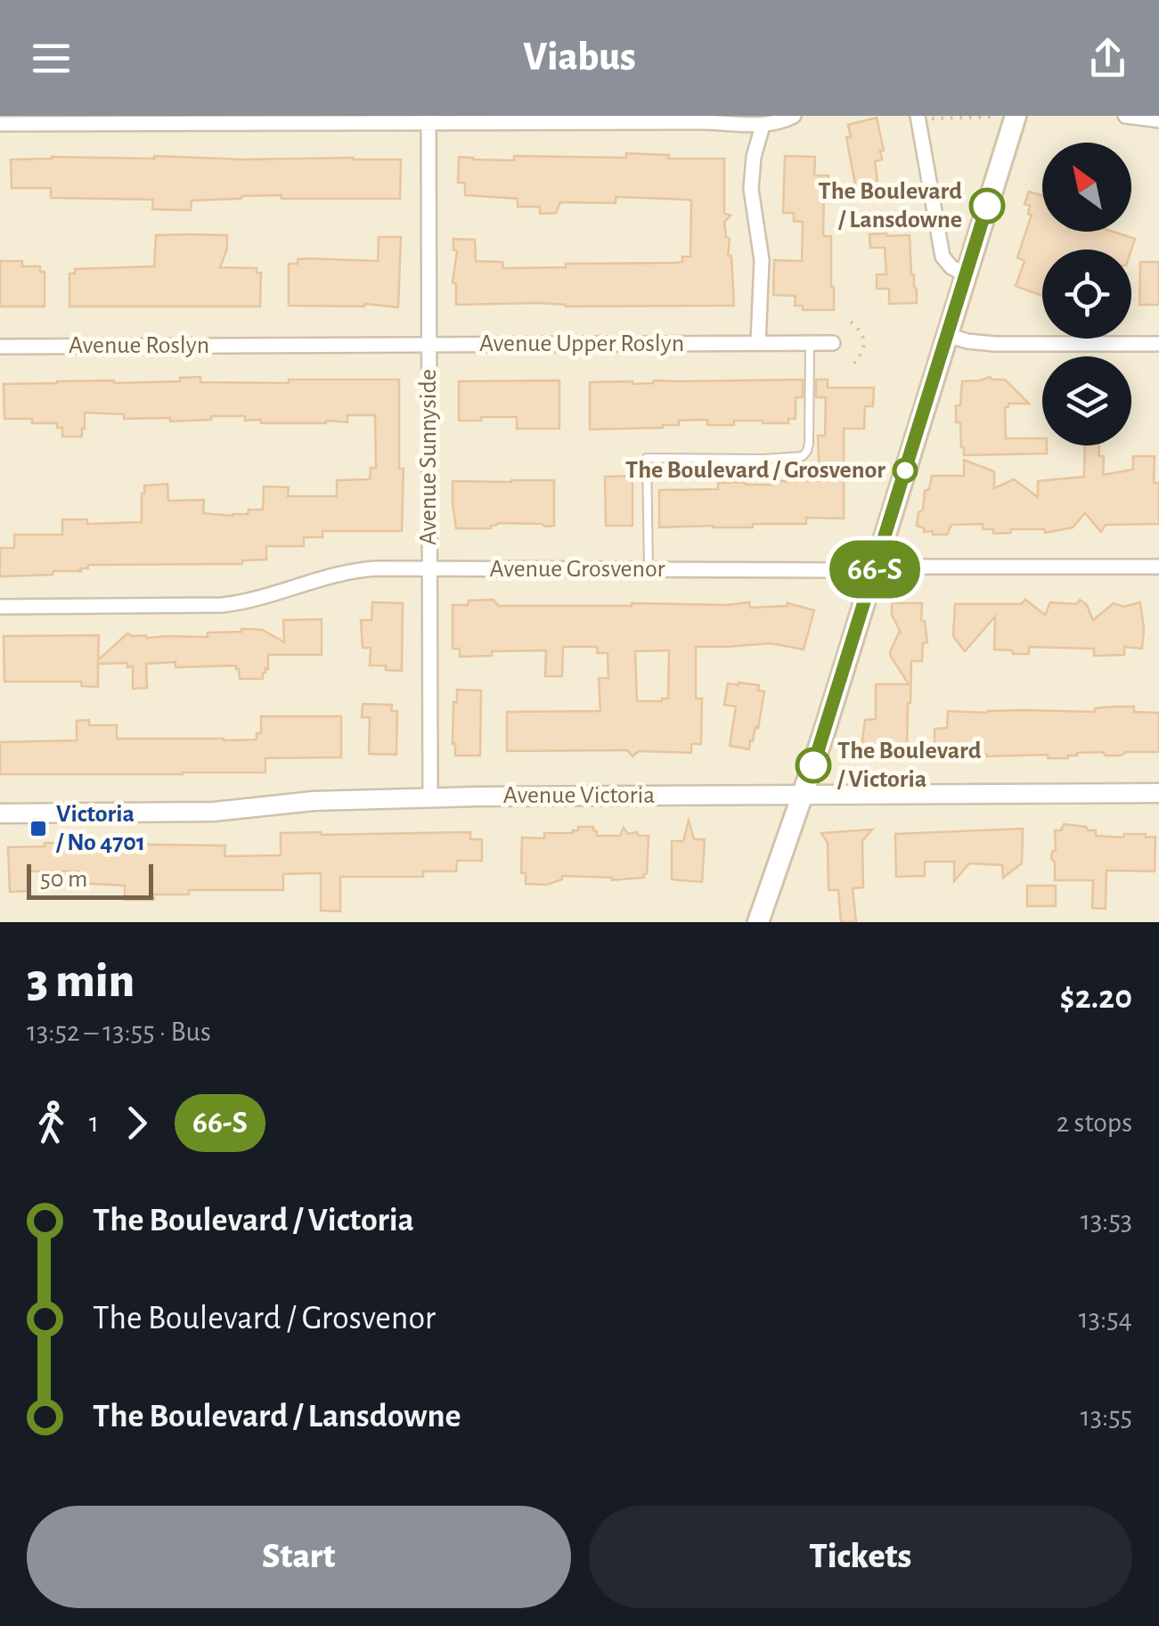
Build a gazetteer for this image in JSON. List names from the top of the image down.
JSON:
{
  "streets": {
    "street": [
      "Avenue Upper Roslyn",
      "Avenue Roslyn",
      "Avenue Sunnyside",
      "Avenue Grosvenor",
      "Avenue Victoria"
    ]
  },
  "crossings": [
    ["Avenue Upper Roslyn", "Avenue Roslyn"],
    ["Avenue Upper Roslyn", "Avenue Sunnyside"],
    ["Avenue Sunnyside", "Avenue Grosvenor"],
    ["Avenue Sunnyside", "Avenue Victoria"]
  ],
  "places": {
    "other": ["The Boulevard / Lansdowne", "The Boulevard / Grosvenor", "The Boulevard / Victoria"],
    "transit": ["Victoria / No 4701"]
  },
  "lines": ["bus line 66-S"],
  "scale_bar": "50 m",
  "north": "top left",
  "page": {
    "header": "Viabus",
    "on_map": "66-S",
    "scale": "50 m",
    "heading": ["3 min", "13:52 – 13:55 · Bus", "$2.20"],
    "legs": ["1", "66-S", "2 stops"],
    "list": [
      {
        "name": "The Boulevard / Victoria",
        "value": "13:53"
      },
      {
        "name": "The Boulevard / Grosvenor",
        "value": "13:54"
      },
      {
        "name": "The Boulevard / Lansdowne",
        "value": "13:55"
      }
    ],
    "buttons": ["Start", "Tickets"]
  }
}
